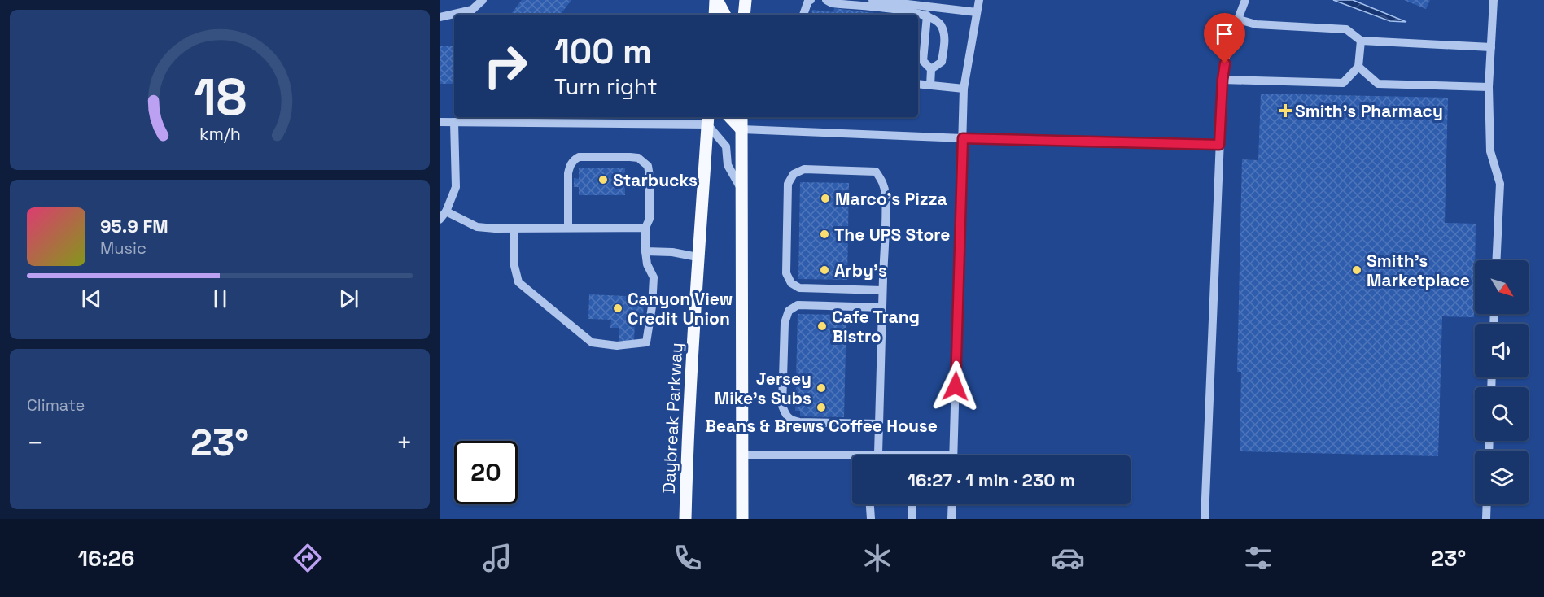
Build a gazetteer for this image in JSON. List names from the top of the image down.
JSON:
{
  "streets": {
    "main road": ["Daybreak Parkway"]
  },
  "places": {
    "health": ["Smith's Pharmacy"],
    "other": [
      "Starbucks",
      "Marco's Pizza",
      "The UPS Store",
      "Arby's",
      "Smith's Marketplace",
      "Canyon View Credit Union",
      "Cafe Trang Bistro",
      "Jersey Mike's Subs",
      "Beans & Brews Coffee House"
    ]
  },
  "north": "bottom right",
  "page": {
    "turn": ["100 m", "Turn right"],
    "song": ["95.9 FM", "Music"],
    "tile": "Climate",
    "heat": ["−", "23°", "+"],
    "limit": "20",
    "trip": "16:27 · 1 min · 230 m",
    "tabs": ["16:26", "23°"],
    "gauge": ["18", "km/h"]
  }
}
